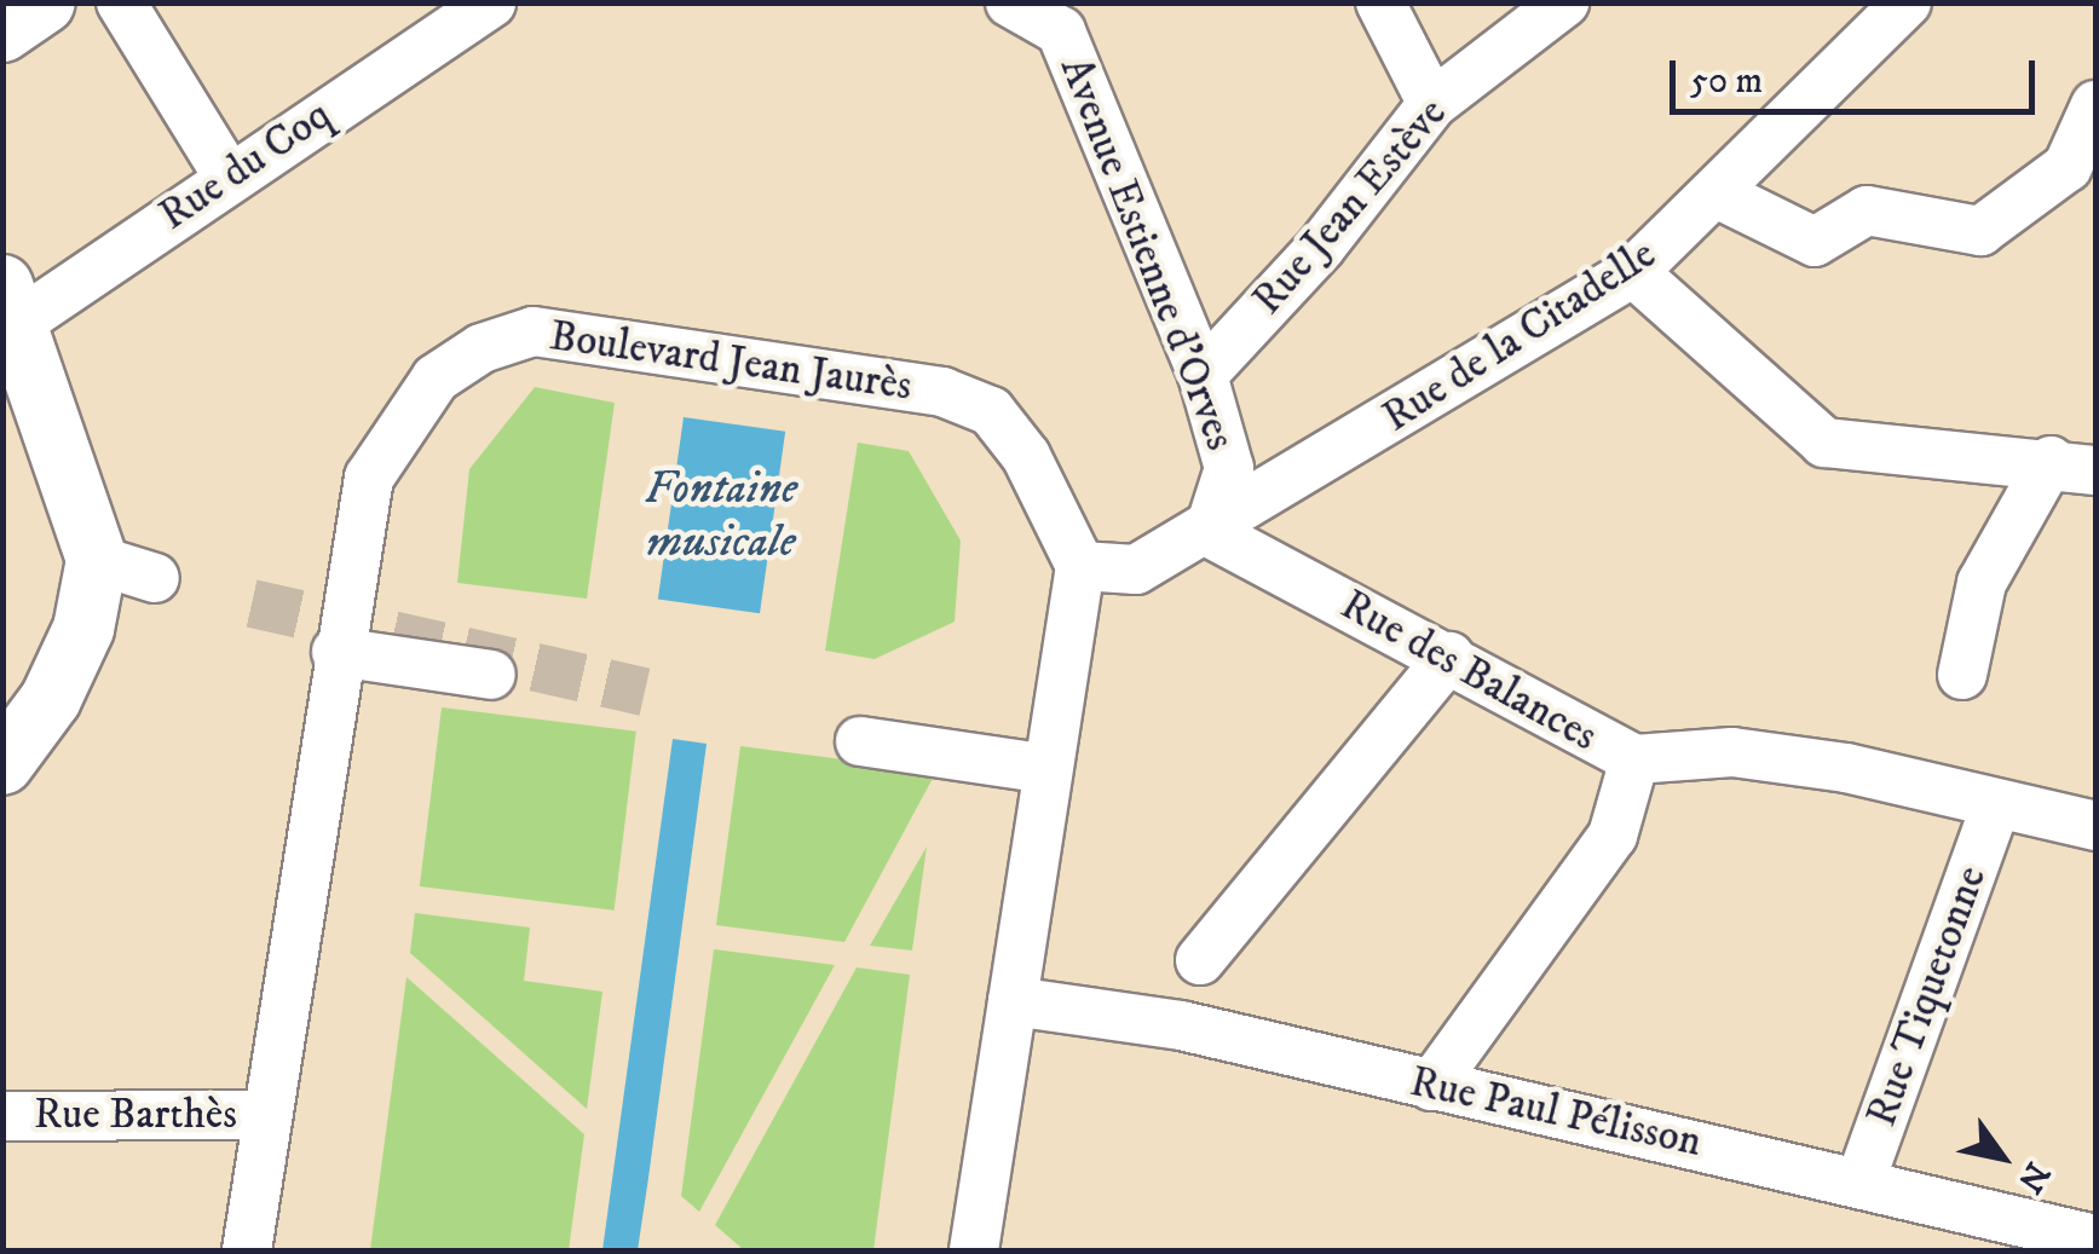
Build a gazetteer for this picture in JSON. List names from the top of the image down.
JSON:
{
  "streets": {
    "street": [
      "Rue du Coq",
      "Rue Jean Estève",
      "Avenue Estienne d'Orves",
      "Rue de la Citadelle",
      "Boulevard Jean Jaurès",
      "Rue des Balances",
      "Rue Tiquetonne",
      "Rue Paul Pélisson",
      "Rue Barthès"
    ]
  },
  "crossings": [
    ["Rue Jean Estève", "Avenue Estienne d'Orves"],
    ["Avenue Estienne d'Orves", "Rue de la Citadelle"],
    ["Avenue Estienne d'Orves", "Rue des Balances"],
    ["Rue de la Citadelle", "Boulevard Jean Jaurès"],
    ["Rue de la Citadelle", "Rue des Balances"],
    ["Boulevard Jean Jaurès", "Rue Barthès"],
    ["Rue des Balances", "Rue Tiquetonne"],
    ["Rue Tiquetonne", "Rue Paul Pélisson"]
  ],
  "water": ["Fontaine musicale"],
  "scale_bar": "50 m",
  "north": "bottom right"
}
